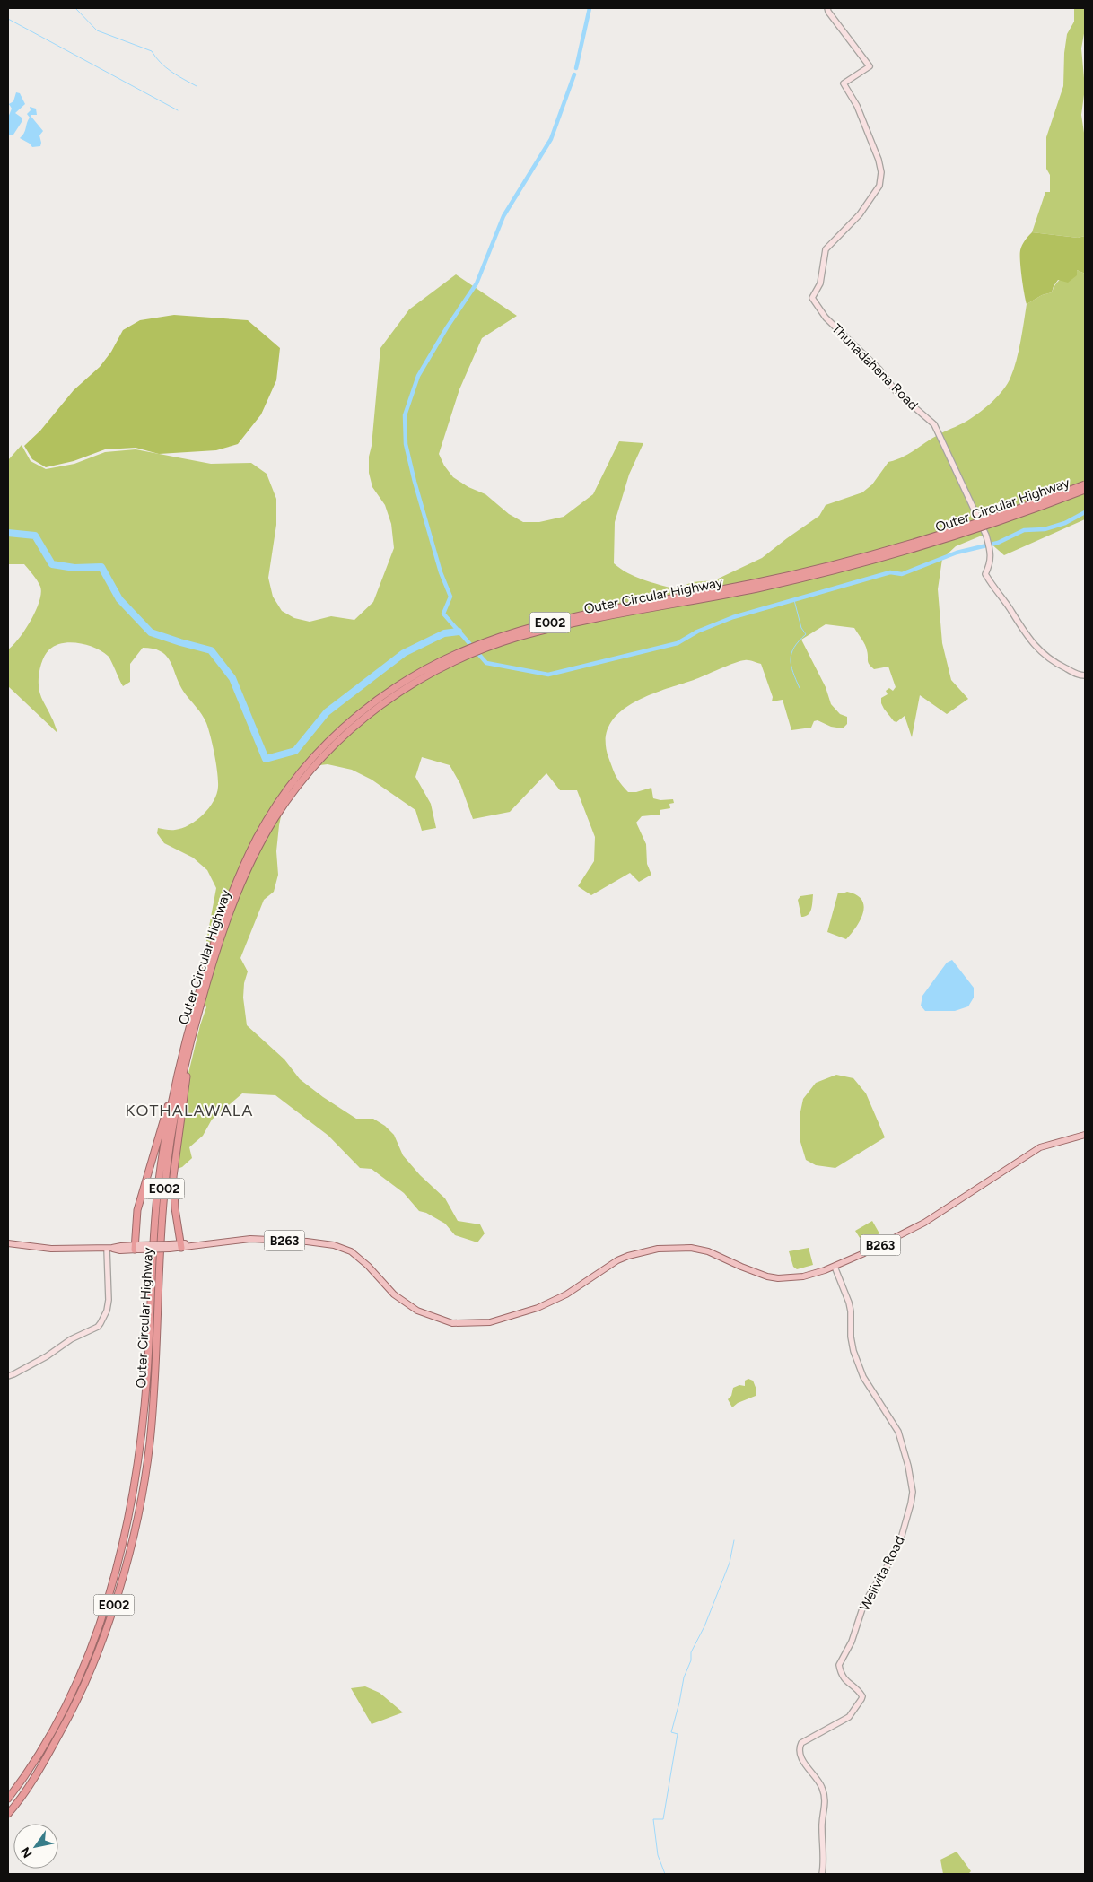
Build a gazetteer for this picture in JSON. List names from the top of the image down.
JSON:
{
  "streets": {
    "highway": ["Outer Circular Highway", "E002"],
    "main road": ["B263"],
    "street": ["Thunadahena Road", "Welivita Road"]
  },
  "crossings": [
    ["B263", "Welivita Road"]
  ],
  "districts": ["KOTHALAWALA"],
  "north": "bottom left"
}
